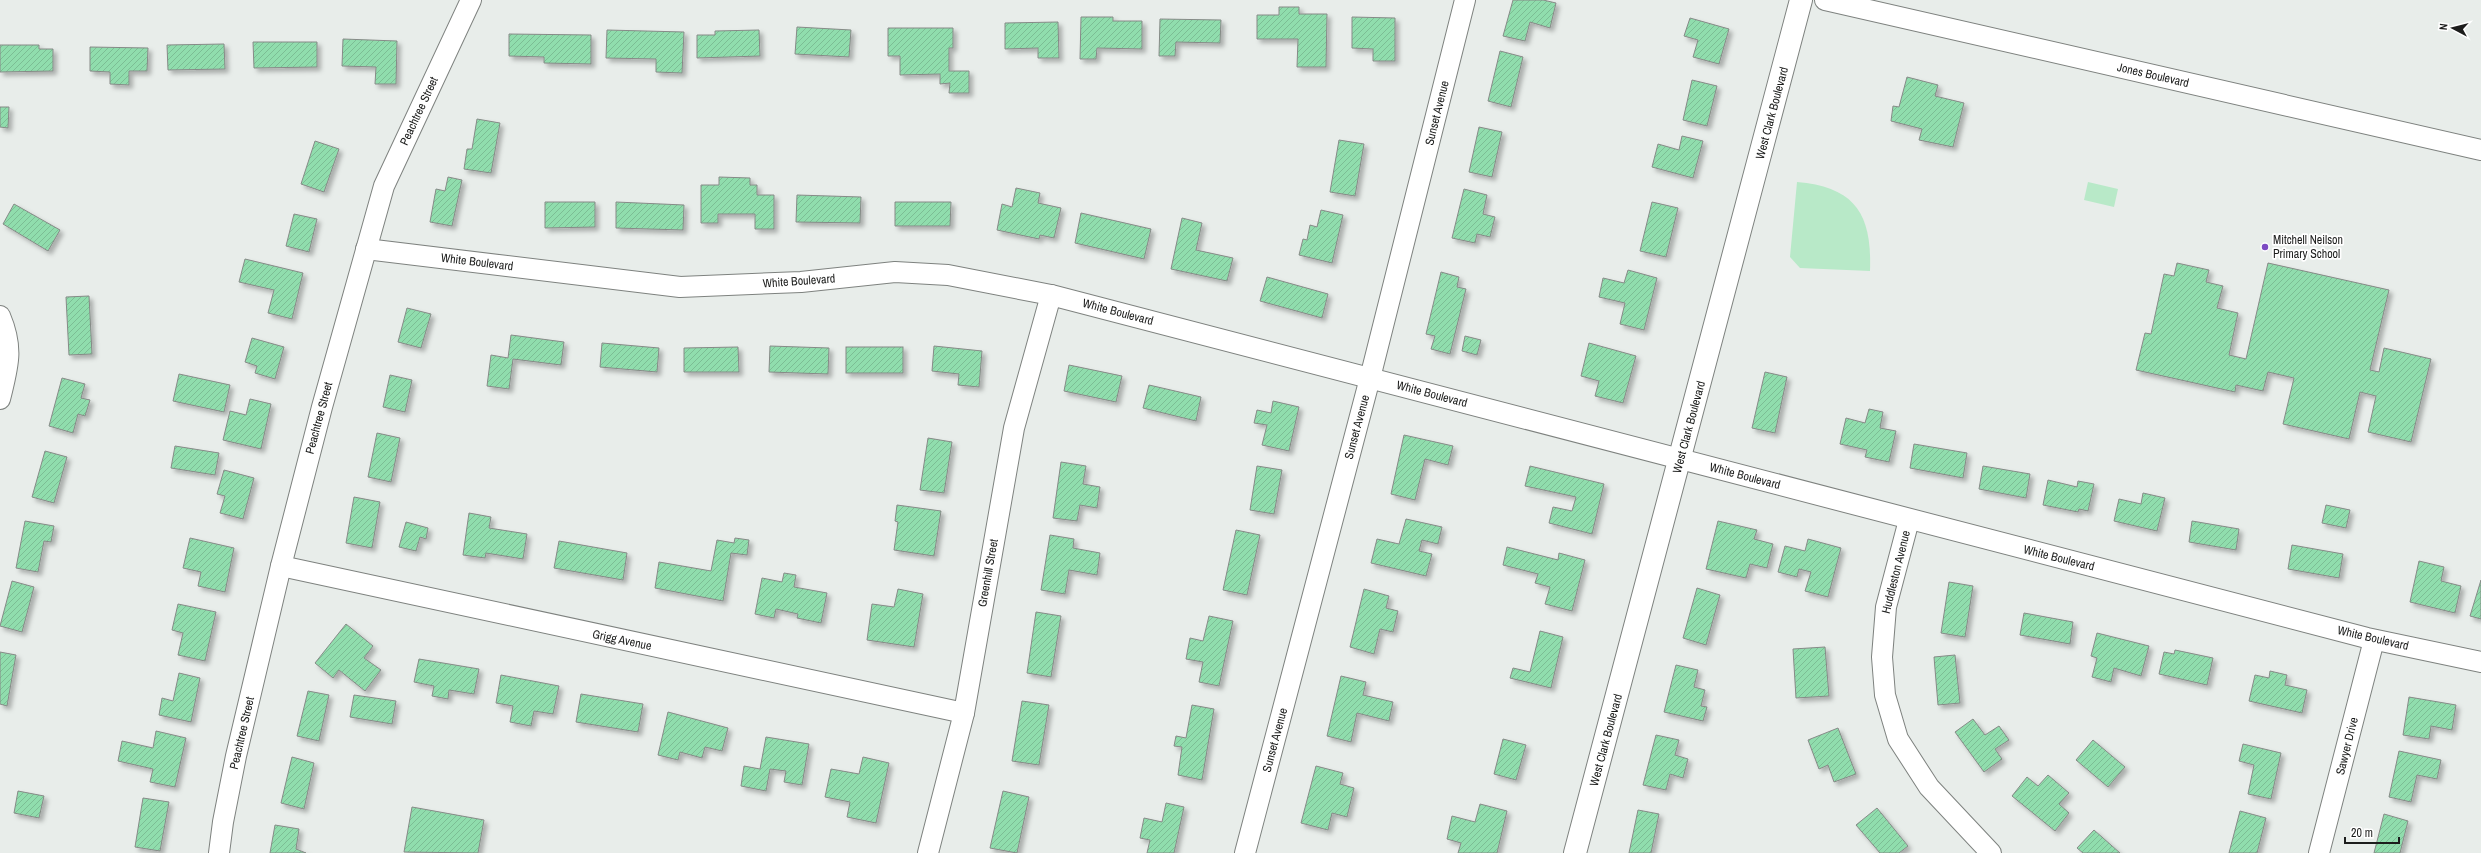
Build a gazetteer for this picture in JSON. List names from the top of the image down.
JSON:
{
  "streets": {
    "street": [
      "Jones Boulevard",
      "Peachtree Street",
      "Sunset Avenue",
      "West Clark Boulevard",
      "White Boulevard",
      "Huddleston Avenue",
      "Greenhill Street",
      "Grigg Avenue",
      "Sawyer Drive"
    ]
  },
  "crossings": [
    ["Peachtree Street", "White Boulevard"],
    ["Peachtree Street", "Grigg Avenue"],
    ["Sunset Avenue", "White Boulevard"],
    ["West Clark Boulevard", "White Boulevard"],
    ["White Boulevard", "Huddleston Avenue"],
    ["White Boulevard", "Greenhill Street"],
    ["White Boulevard", "Sawyer Drive"],
    ["Greenhill Street", "Grigg Avenue"]
  ],
  "places": ["Mitchell Neilson Primary School"],
  "scale_bar": "20 m",
  "north": "left"
}
